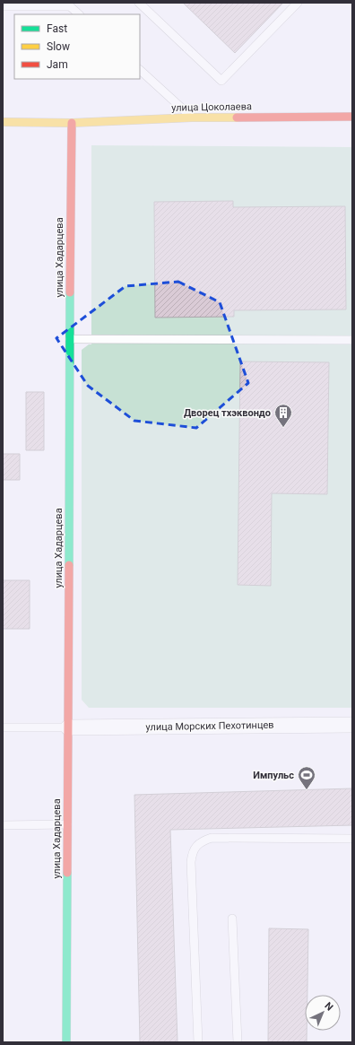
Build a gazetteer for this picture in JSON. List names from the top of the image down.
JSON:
{
  "streets": {
    "street": ["улица Цоколаева", "улица Хадарцева", "улица Морских Пехотинцев"]
  },
  "crossings": [
    ["улица Цоколаева", "улица Хадарцева"],
    ["улица Хадарцева", "улица Морских Пехотинцев"]
  ],
  "places": {
    "building": ["Дворец тхэквондо"],
    "sports": ["Импульс"]
  },
  "legend": ["Fast", "Slow", "Jam"],
  "north": "top right"
}
